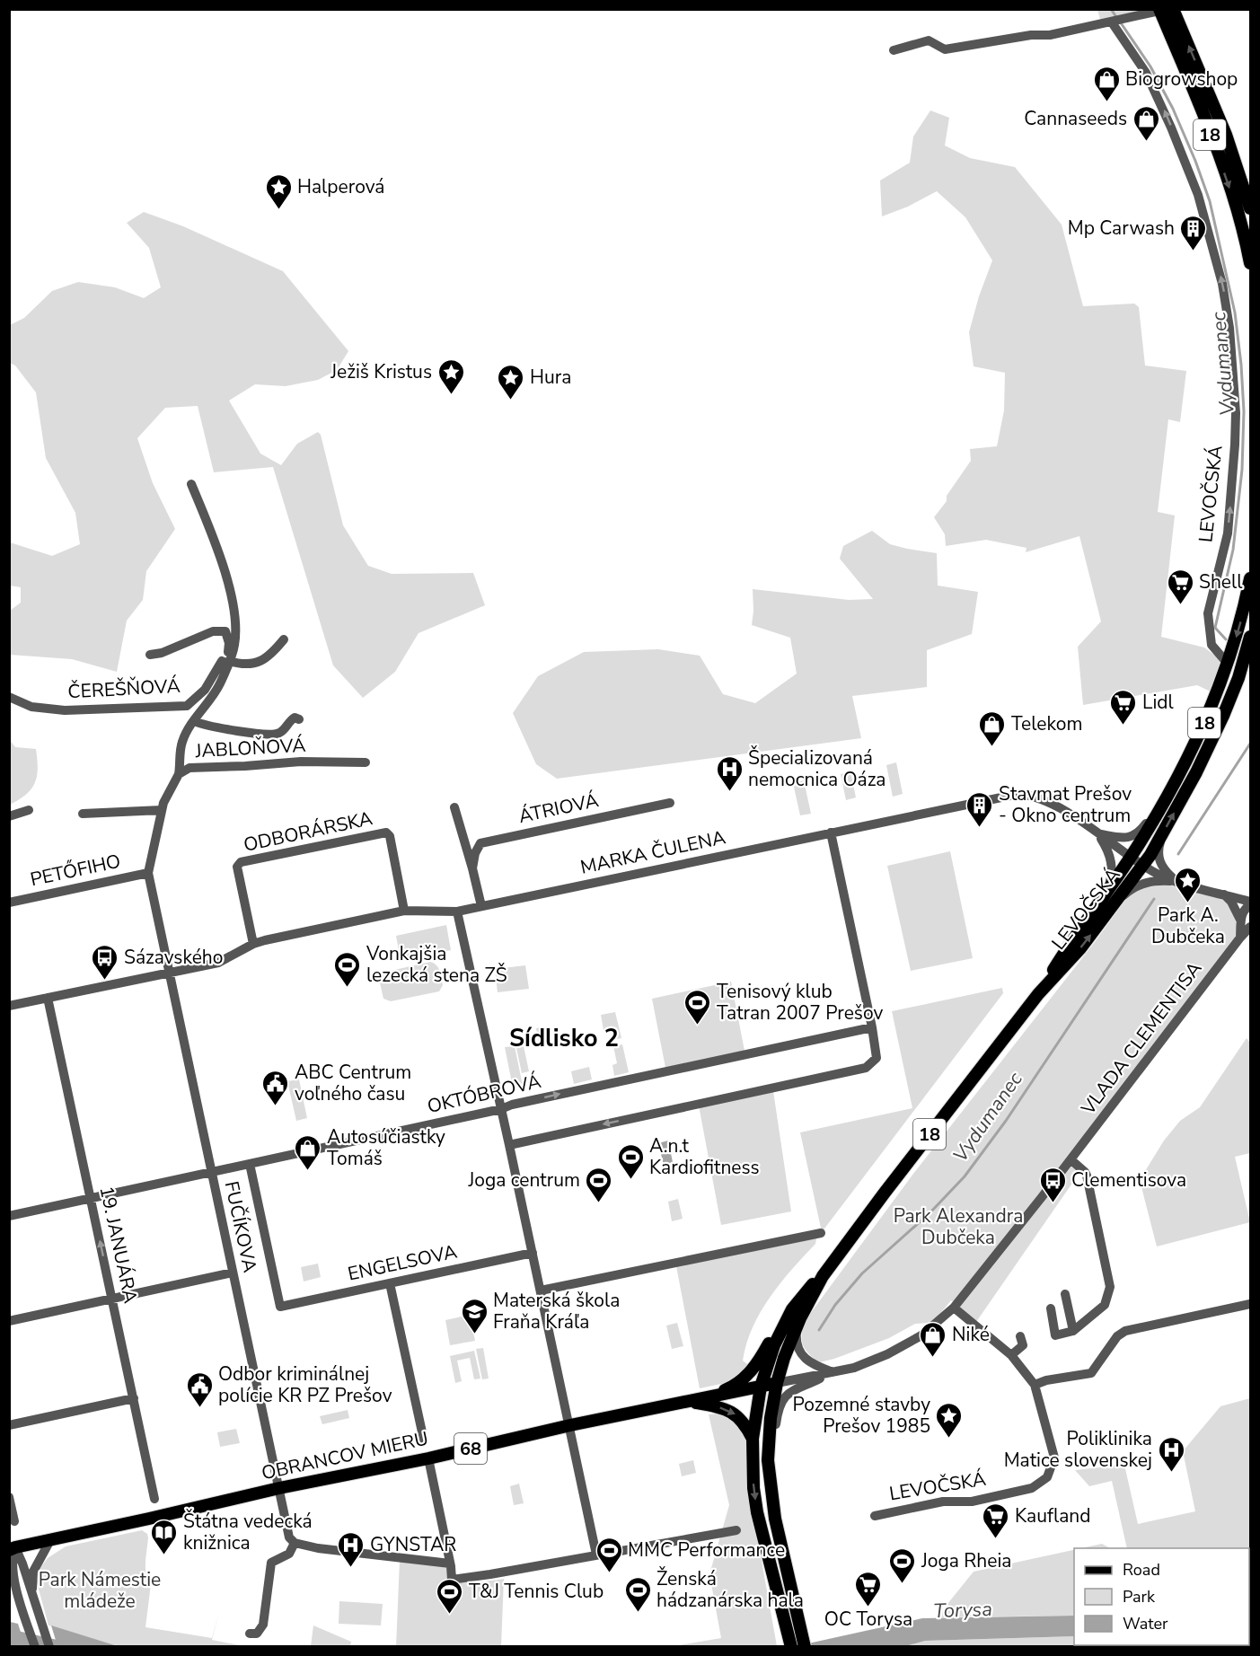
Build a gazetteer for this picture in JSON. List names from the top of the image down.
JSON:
{
  "streets": {
    "main road": [
      "18",
      "LEVOČSKÁ",
      "68",
      "OBRANCOV MIERU"
    ],
    "street": [
      "ČEREŠŇOVÁ",
      "JABLOŇOVÁ",
      "ÁTRIOVÁ",
      "ODBORÁRSKA",
      "MARKA ČULENA",
      "PETŐFIHO",
      "VLADA CLEMENTISA",
      "OKTÓBROVÁ",
      "FUČÍKOVA",
      "19. JANUÁRA",
      "ENGELSOVA"
    ]
  },
  "crossings": [
    ["LEVOČSKÁ", "MARKA ČULENA"],
    ["LEVOČSKÁ", "VLADA CLEMENTISA"],
    ["LEVOČSKÁ", "68"],
    ["LEVOČSKÁ", "OBRANCOV MIERU"],
    ["ČEREŠŇOVÁ", "JABLOŇOVÁ"],
    ["JABLOŇOVÁ", "PETŐFIHO"],
    ["JABLOŇOVÁ", "FUČÍKOVA"],
    ["VLADA CLEMENTISA", "OBRANCOV MIERU"],
    ["OKTÓBROVÁ", "FUČÍKOVA"],
    ["OKTÓBROVÁ", "19. JANUÁRA"],
    ["OKTÓBROVÁ", "ENGELSOVA"],
    ["FUČÍKOVA", "OBRANCOV MIERU"],
    ["68", "OBRANCOV MIERU"]
  ],
  "districts": ["Sídlisko 2"],
  "water": ["Vydumanec", "Torysa"],
  "parks": ["Park Alexandra Dubčeka", "Park Námestie mládeže"],
  "places": {
    "shop": [
      "Biogrowshop",
      "Cannaseeds",
      "Telekom",
      "Autosúčiastky Tomáš",
      "Niké"
    ],
    "place": [
      "Halperová",
      "Ježiš Kristus",
      "Hura",
      "Park A. Dubčeka",
      "Pozemné stavby Prešov 1985"
    ],
    "building": ["Mp Carwash", "Stavmat Prešov - Okno centrum"],
    "supermarket": [
      "Shell",
      "Lidl",
      "Kaufland",
      "OC Torysa"
    ],
    "hospital": ["Špecializovaná nemocnica Oáza", "Poliklinika Matice slovenskej", "GYNSTAR"],
    "bus stop": ["Sázavského", "Clementisova"],
    "sports": [
      "Vonkajšia lezecká stena ZŠ",
      "Tenisový klub Tatran 2007 Prešov",
      "A.n.t Kardiofitness",
      "Joga centrum",
      "MMC Performance",
      "Joga Rheia",
      "Ženská hádzanárska hala",
      "T&J Tennis Club"
    ],
    "public building": ["ABC Centrum voľného času", "Odbor kriminálnej polície KR PZ Prešov"],
    "school or university": ["Materská škola Fraňa Kráľa"],
    "library": ["Štátna vedecká knižnica"]
  },
  "legend": ["Road", "Park", "Water"]
}
